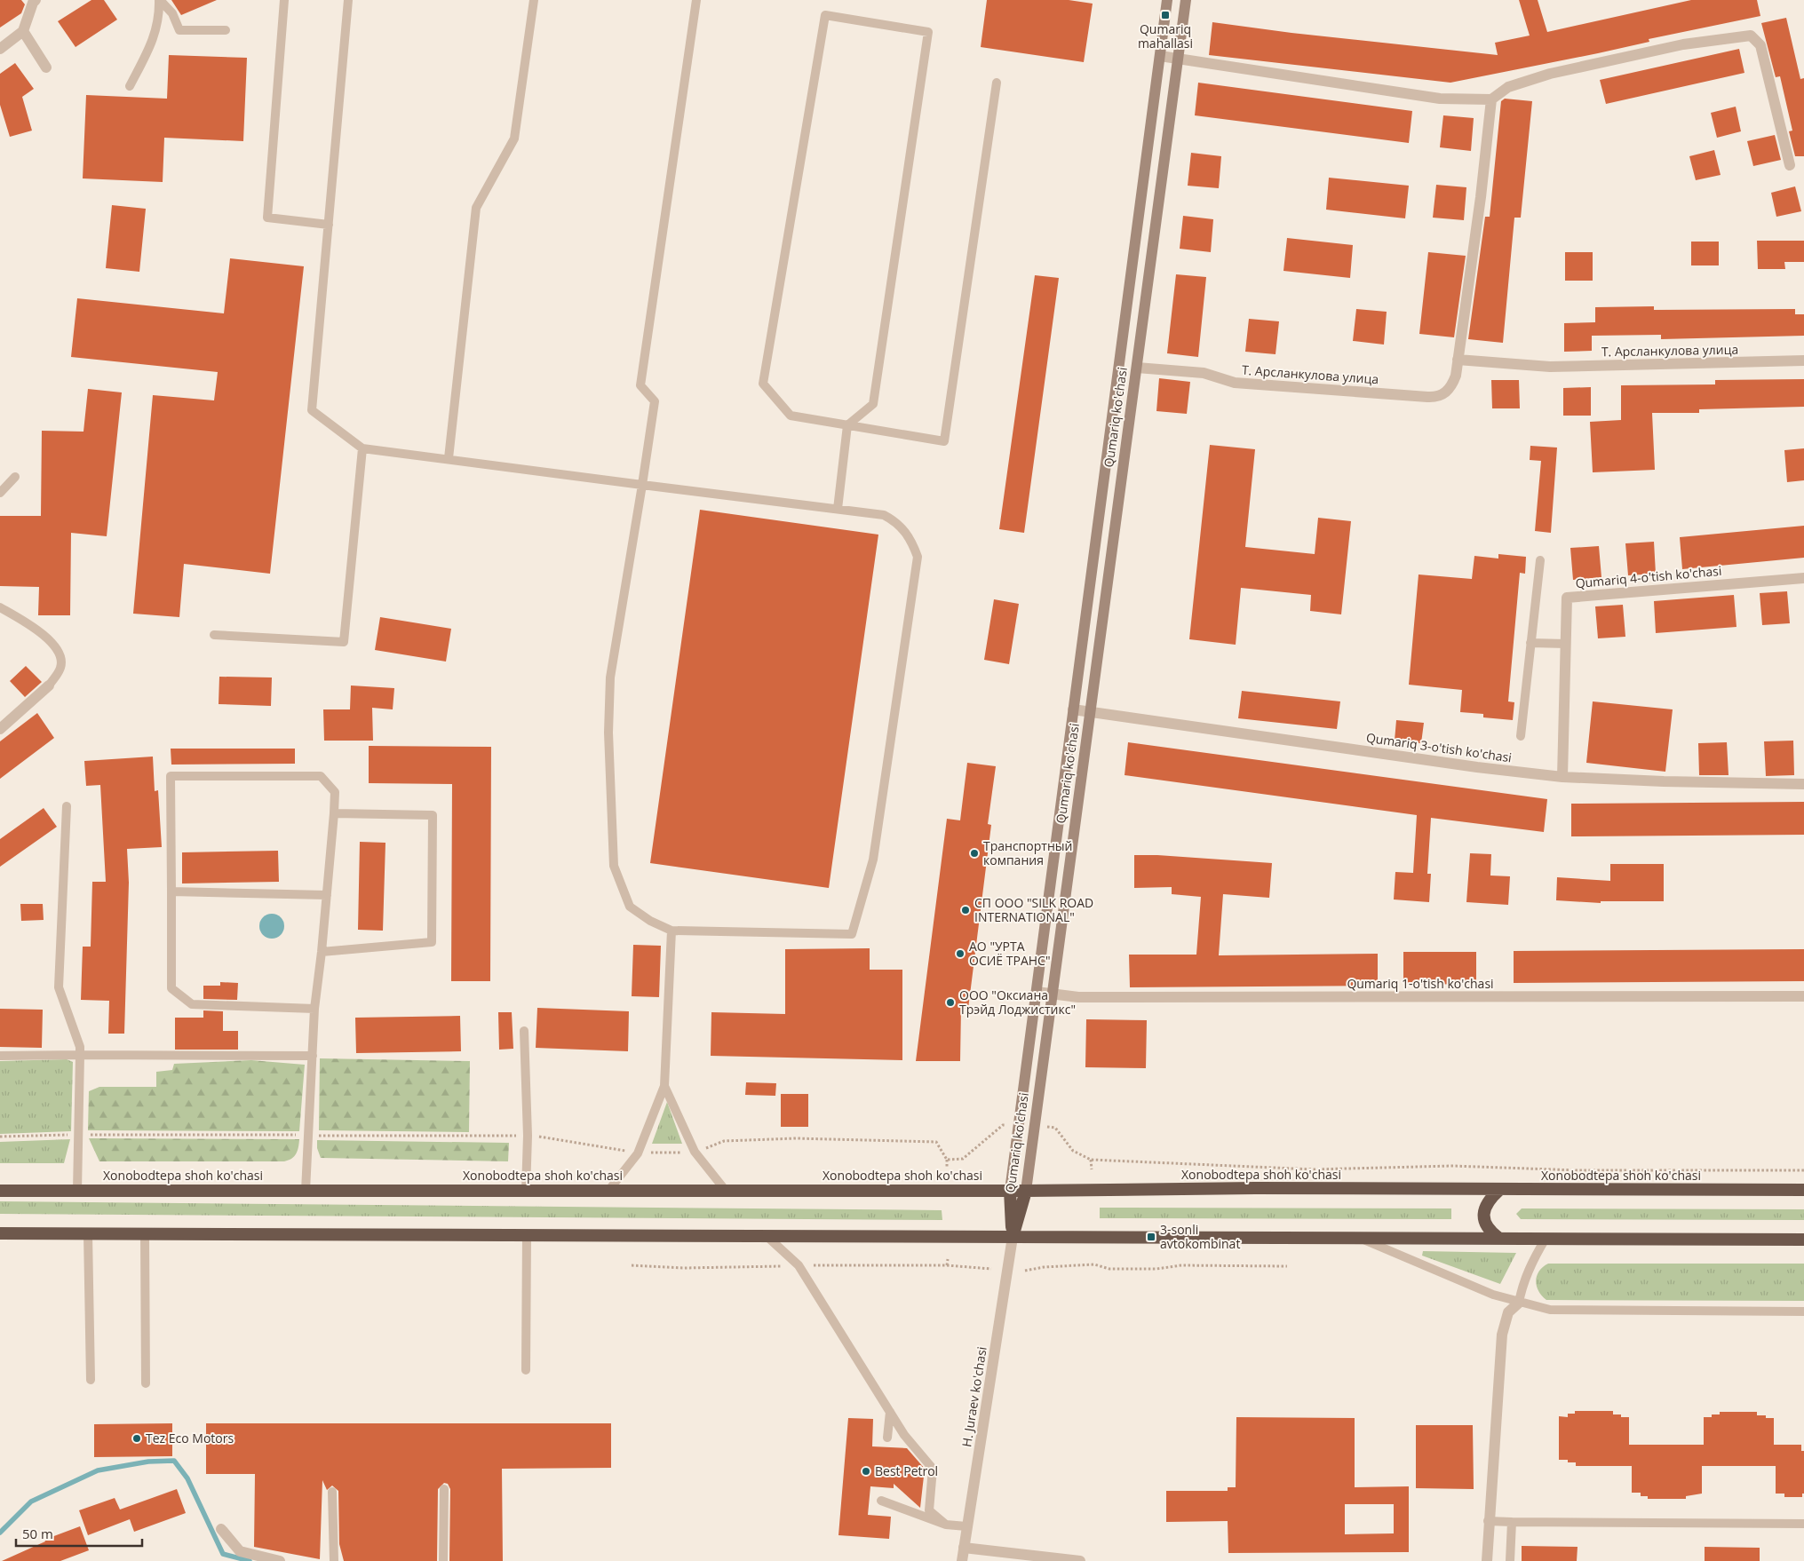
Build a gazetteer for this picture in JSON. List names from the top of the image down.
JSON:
{
  "streets": {
    "highway": ["Qumariq ko'chasi", "Xonobodtepa shoh ko'chasi"],
    "street": [
      "Т. Арсланкулова улица",
      "Qumariq 4-o'tish ko'chasi",
      "Qumariq 3-o'tish ko'chasi",
      "Qumariq 1-o'tish ko'chasi",
      "H. Juraev ko'chasi"
    ]
  },
  "crossings": [
    ["Т. Арсланкулова улица", "Qumariq ko'chasi"],
    ["Qumariq ko'chasi", "Qumariq 3-o'tish ko'chasi"],
    ["Qumariq ko'chasi", "Qumariq 1-o'tish ko'chasi"],
    ["Qumariq ko'chasi", "Xonobodtepa shoh ko'chasi"],
    ["Qumariq ko'chasi", "H. Juraev ko'chasi"],
    ["Qumariq 4-o'tish ko'chasi", "Qumariq 3-o'tish ko'chasi"]
  ],
  "places": {
    "transit": ["Qumariq mahallasi", "3-sonli avtokombinat"],
    "other": [
      "Транспортный компания",
      "СП ООО \"SILK ROAD INTERNATIONAL\"",
      "АО \"УРТА ОСИЁ ТРАНС\"",
      "ООО \"Оксиана Трэйд Лоджистикс\"",
      "Tez Eco Motors",
      "Best Petrol"
    ]
  },
  "scale_bar": "50 m"
}
